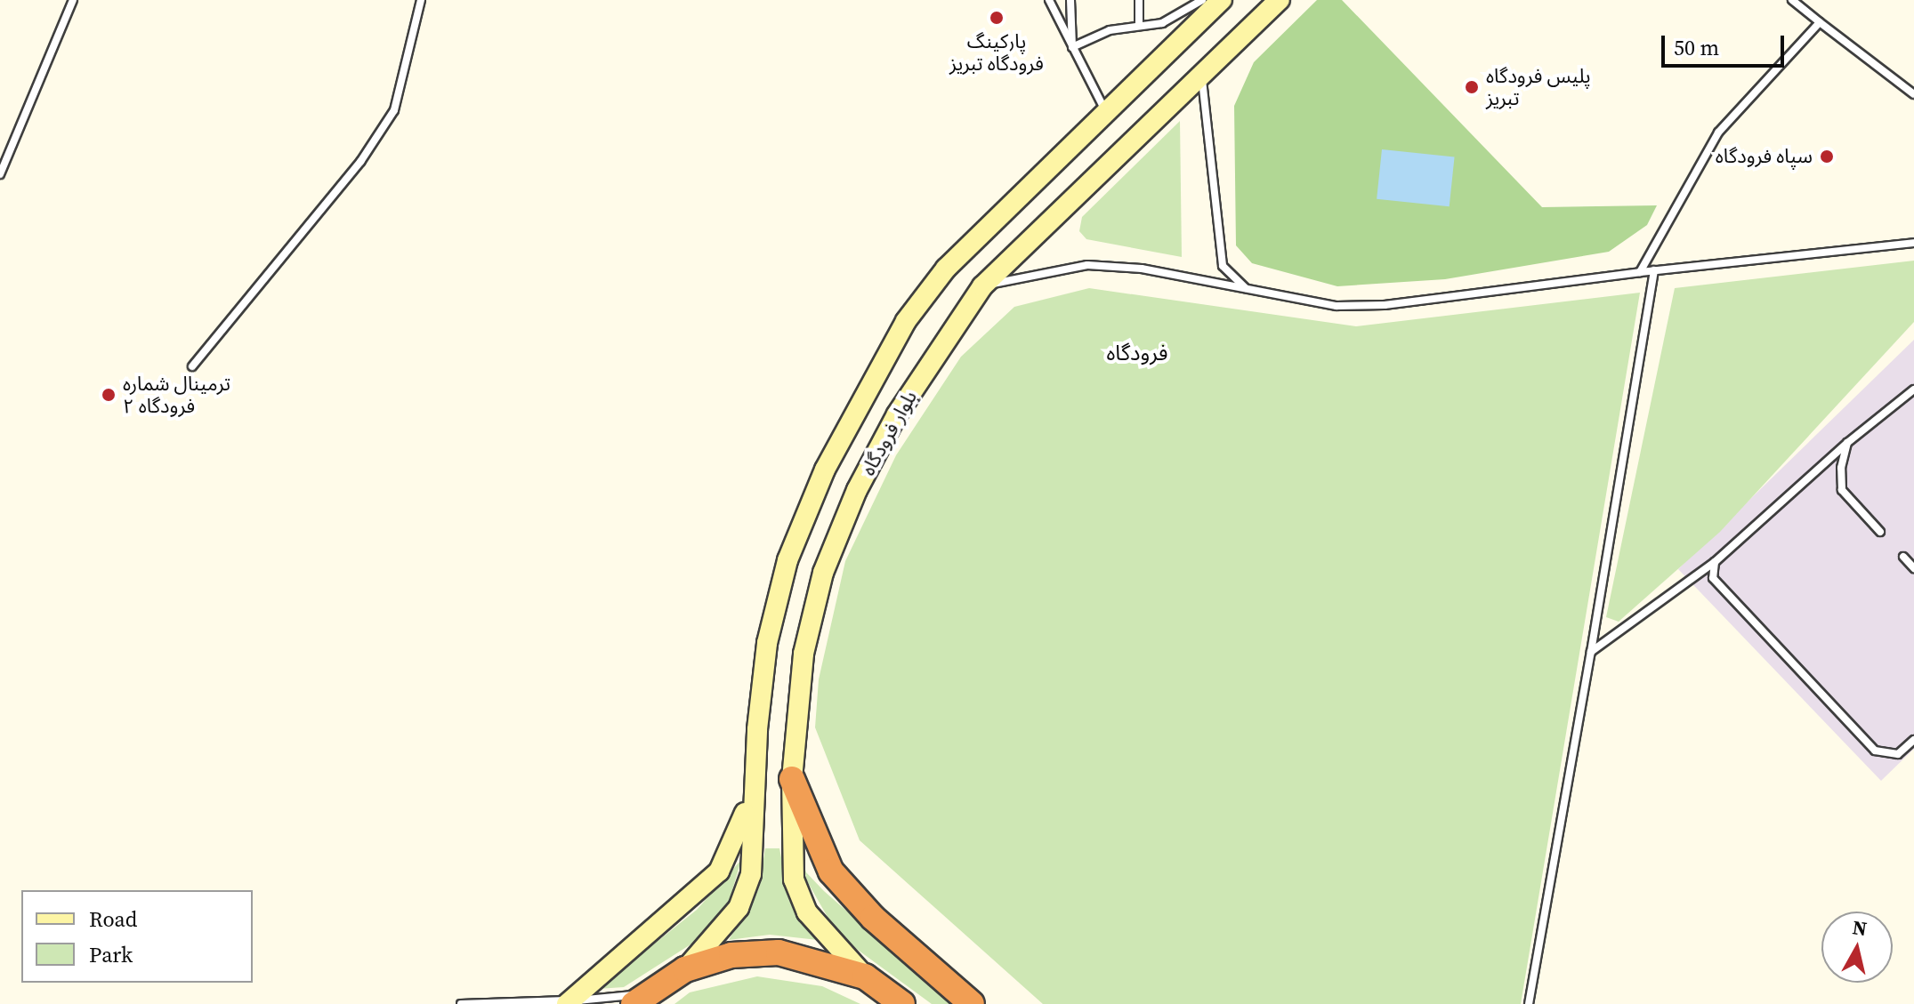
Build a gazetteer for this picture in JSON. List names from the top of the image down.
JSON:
{
  "streets": {
    "street": ["بلوار فرودگاه"]
  },
  "districts": ["فرودگاه"],
  "places": [
    "پارکینگ فرودگاه تبریز",
    "پلیس فرودگاه تبریز",
    "سپاه فرودگاه",
    "ترمينال شماره ۲ فرودگاه"
  ],
  "legend": ["Road", "Park"],
  "scale_bar": "50 m",
  "north": "top"
}
